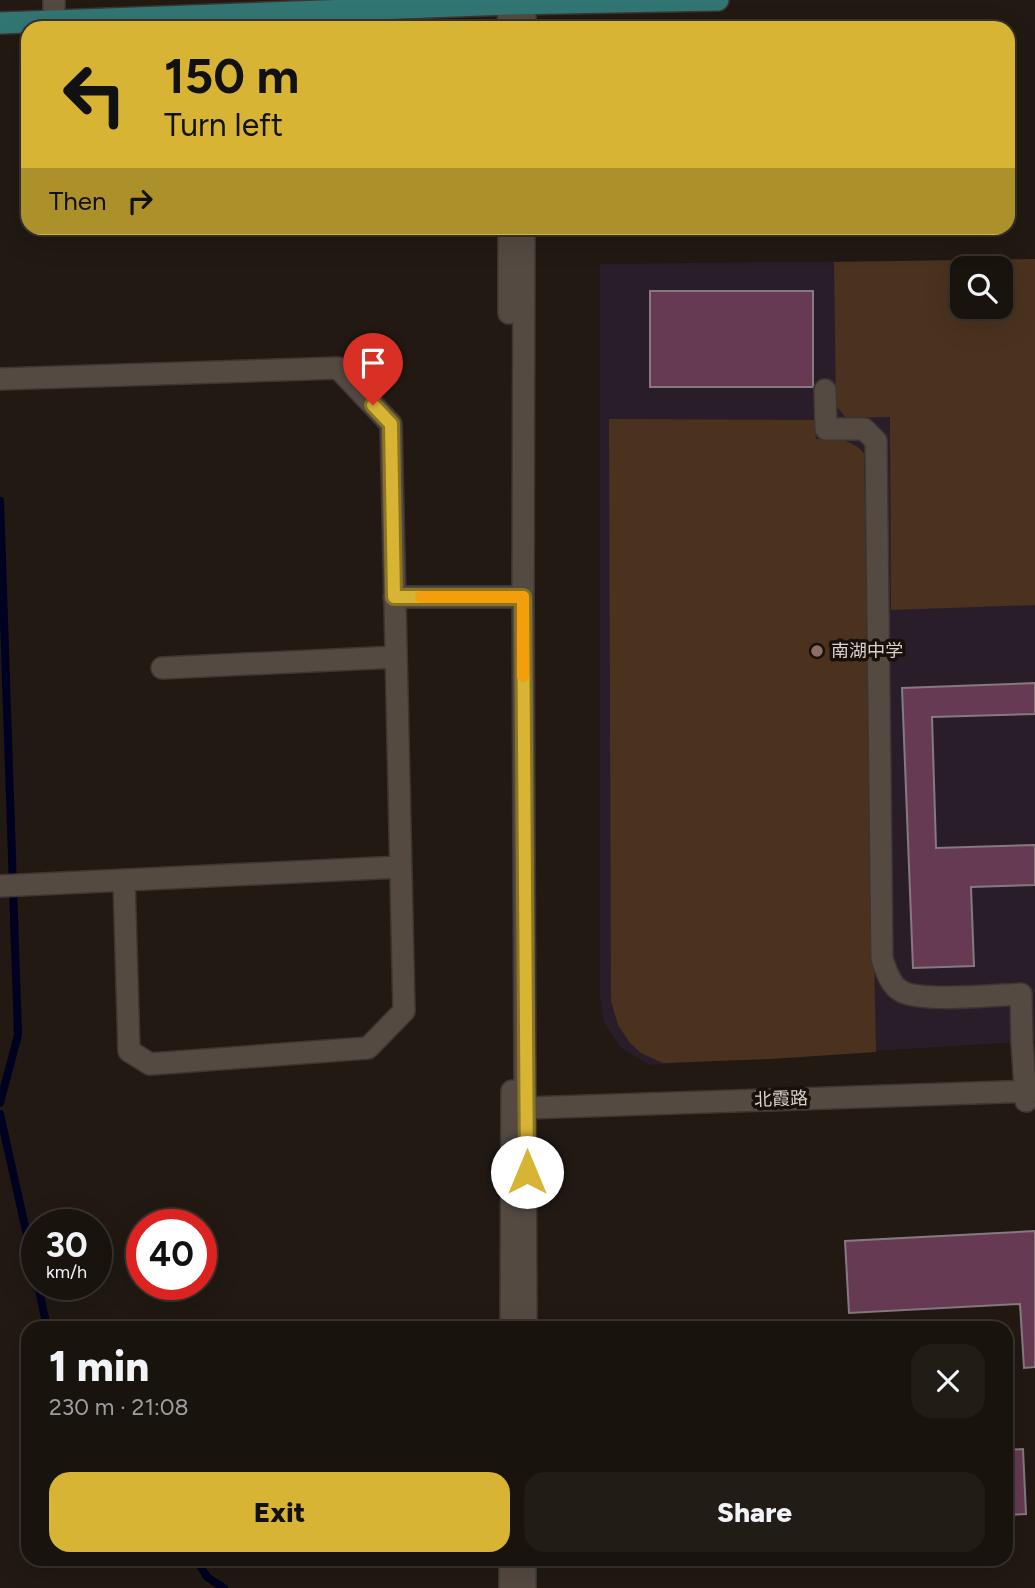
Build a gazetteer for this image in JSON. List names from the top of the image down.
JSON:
{
  "streets": {
    "street": ["北霞路"]
  },
  "places": ["南湖中学"],
  "page": {
    "turn": ["150 m", "Turn left"],
    "then": "Then",
    "speed": "30 km/h",
    "limit": "40",
    "heading": ["1 min", "230 m · 21:08"],
    "buttons": ["Exit", "Share"]
  }
}
